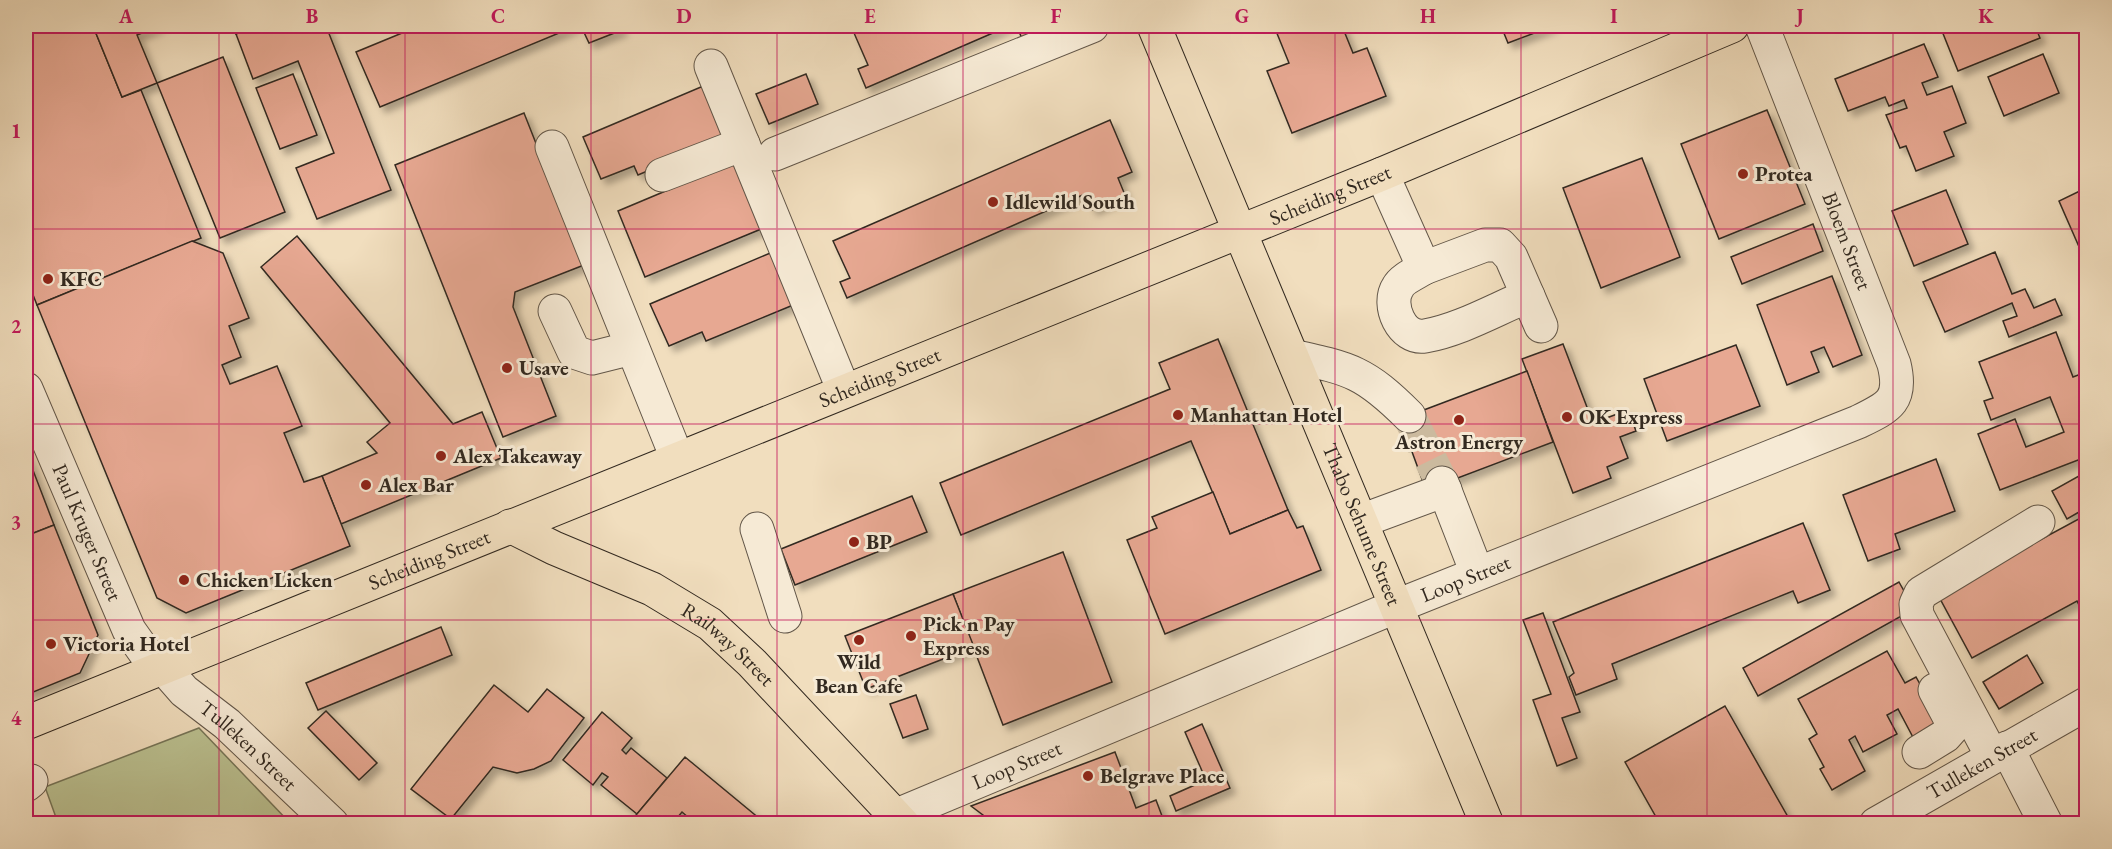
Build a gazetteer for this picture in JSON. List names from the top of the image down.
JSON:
{
  "streets": {
    "main road": ["Scheiding Street", "Thabo Sehume Street", "Railway Street"],
    "street": [
      "Bloem Street",
      "Paul Kruger Street",
      "Loop Street",
      "Tulleken Street"
    ]
  },
  "crossings": [
    ["Scheiding Street", "Thabo Sehume Street"],
    ["Scheiding Street", "Paul Kruger Street"],
    ["Scheiding Street", "Railway Street"],
    ["Scheiding Street", "Tulleken Street"],
    ["Bloem Street", "Loop Street"],
    ["Thabo Sehume Street", "Loop Street"],
    ["Paul Kruger Street", "Tulleken Street"],
    ["Loop Street", "Railway Street"]
  ],
  "places": [
    "Protea",
    "Idlewild South",
    "KFC",
    "Usave",
    "Manhattan Hotel",
    "OK Express",
    "Astron Energy",
    "Alex Takeaway",
    "Alex Bar",
    "BP",
    "Chicken Licken",
    "Pick n Pay Express",
    "Wild Bean Cafe",
    "Victoria Hotel",
    "Belgrave Place"
  ],
  "grid": {
    "columns": [
      "A",
      "B",
      "C",
      "D",
      "E",
      "F",
      "G",
      "H",
      "I",
      "J",
      "K"
    ],
    "rows": [
      "1",
      "2",
      "3",
      "4"
    ]
  }
}
